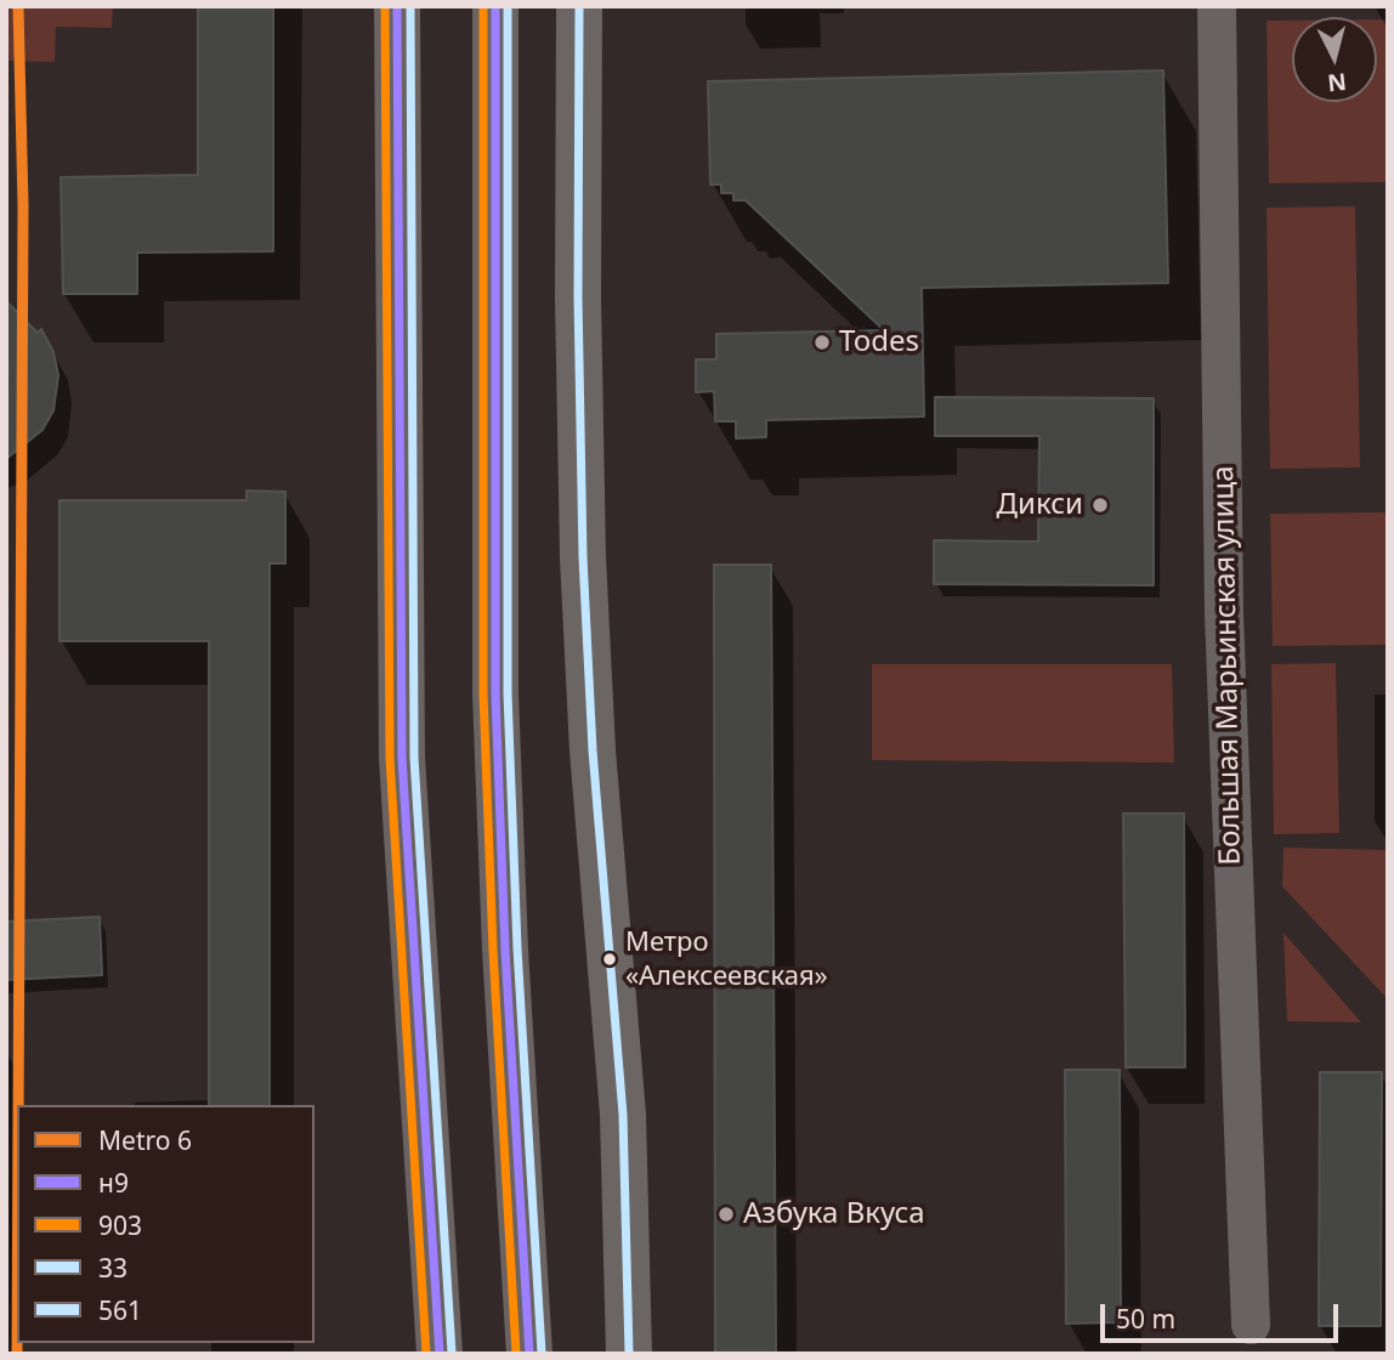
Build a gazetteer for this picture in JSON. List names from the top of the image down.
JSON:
{
  "streets": {
    "street": ["Большая Марьинская улица"]
  },
  "places": [
    "Todes",
    "Дикси",
    "Метро «Алексеевская»",
    "Азбука Вкуса"
  ],
  "lines": [
    "metro line 6",
    "transit line н9",
    "transit line 903",
    "transit line 33",
    "transit line 561"
  ],
  "legend": [
    "Metro 6",
    "н9",
    "903",
    "33",
    "561"
  ],
  "scale_bar": "50 m",
  "north": "bottom"
}
